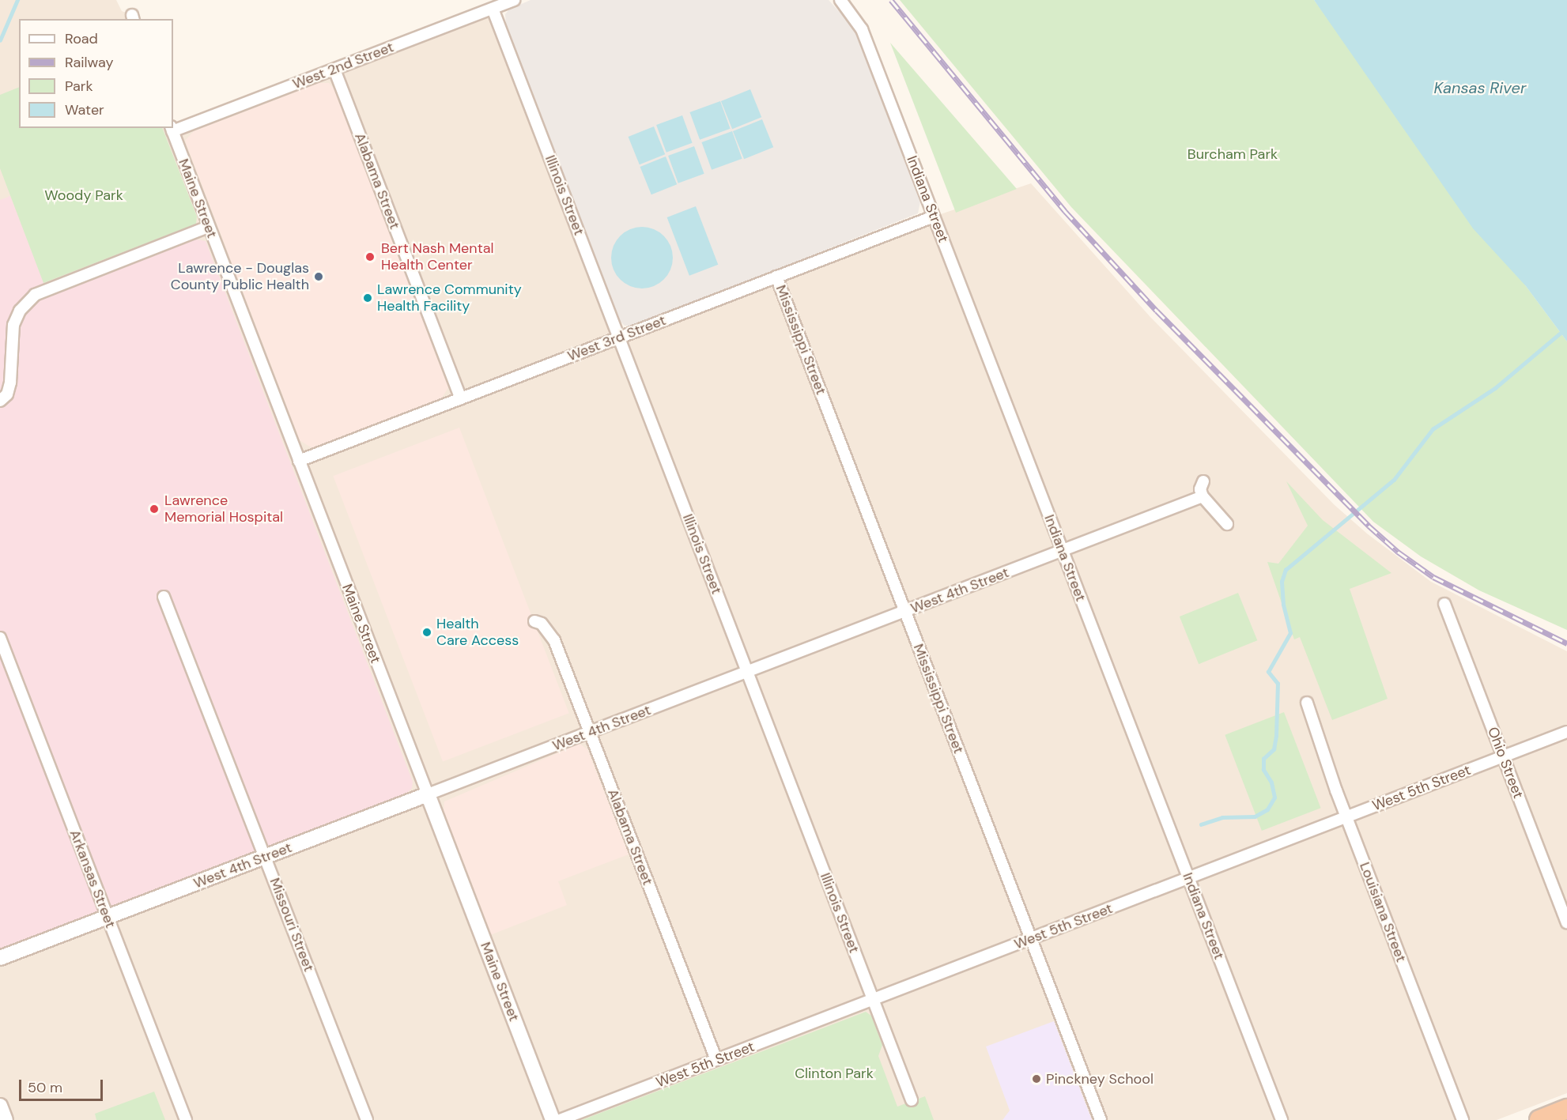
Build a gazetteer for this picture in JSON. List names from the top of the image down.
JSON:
{
  "streets": {
    "street": [
      "West 2nd Street",
      "Alabama Street",
      "Illinois Street",
      "Maine Street",
      "Indiana Street",
      "West 3rd Street",
      "Mississippi Street",
      "West 4th Street",
      "Ohio Street",
      "West 5th Street",
      "Arkansas Street",
      "Louisiana Street",
      "Missouri Street"
    ]
  },
  "crossings": [
    ["West 2nd Street", "Alabama Street"],
    ["West 2nd Street", "Illinois Street"],
    ["West 2nd Street", "Maine Street"],
    ["Alabama Street", "West 3rd Street"],
    ["Alabama Street", "West 4th Street"],
    ["Alabama Street", "West 5th Street"],
    ["Illinois Street", "West 3rd Street"],
    ["Illinois Street", "West 4th Street"],
    ["Illinois Street", "West 5th Street"],
    ["Maine Street", "West 3rd Street"],
    ["Maine Street", "West 4th Street"],
    ["Indiana Street", "West 3rd Street"],
    ["Indiana Street", "West 4th Street"],
    ["Indiana Street", "West 5th Street"],
    ["West 3rd Street", "Mississippi Street"],
    ["Mississippi Street", "West 4th Street"],
    ["Mississippi Street", "West 5th Street"],
    ["West 4th Street", "Arkansas Street"],
    ["West 4th Street", "Missouri Street"],
    ["Ohio Street", "West 5th Street"],
    ["West 5th Street", "Louisiana Street"]
  ],
  "water": ["Kansas River"],
  "parks": ["Burcham Park", "Woody Park", "Clinton Park"],
  "places": [
    "Bert Nash Mental Health Center",
    "Lawrence - Douglas County Public Health",
    "Lawrence Community Health Facility",
    "Lawrence Memorial Hospital",
    "Health Care Access",
    "Pinckney School"
  ],
  "legend": [
    "Road",
    "Railway",
    "Park",
    "Water"
  ],
  "scale_bar": "50 m"
}
